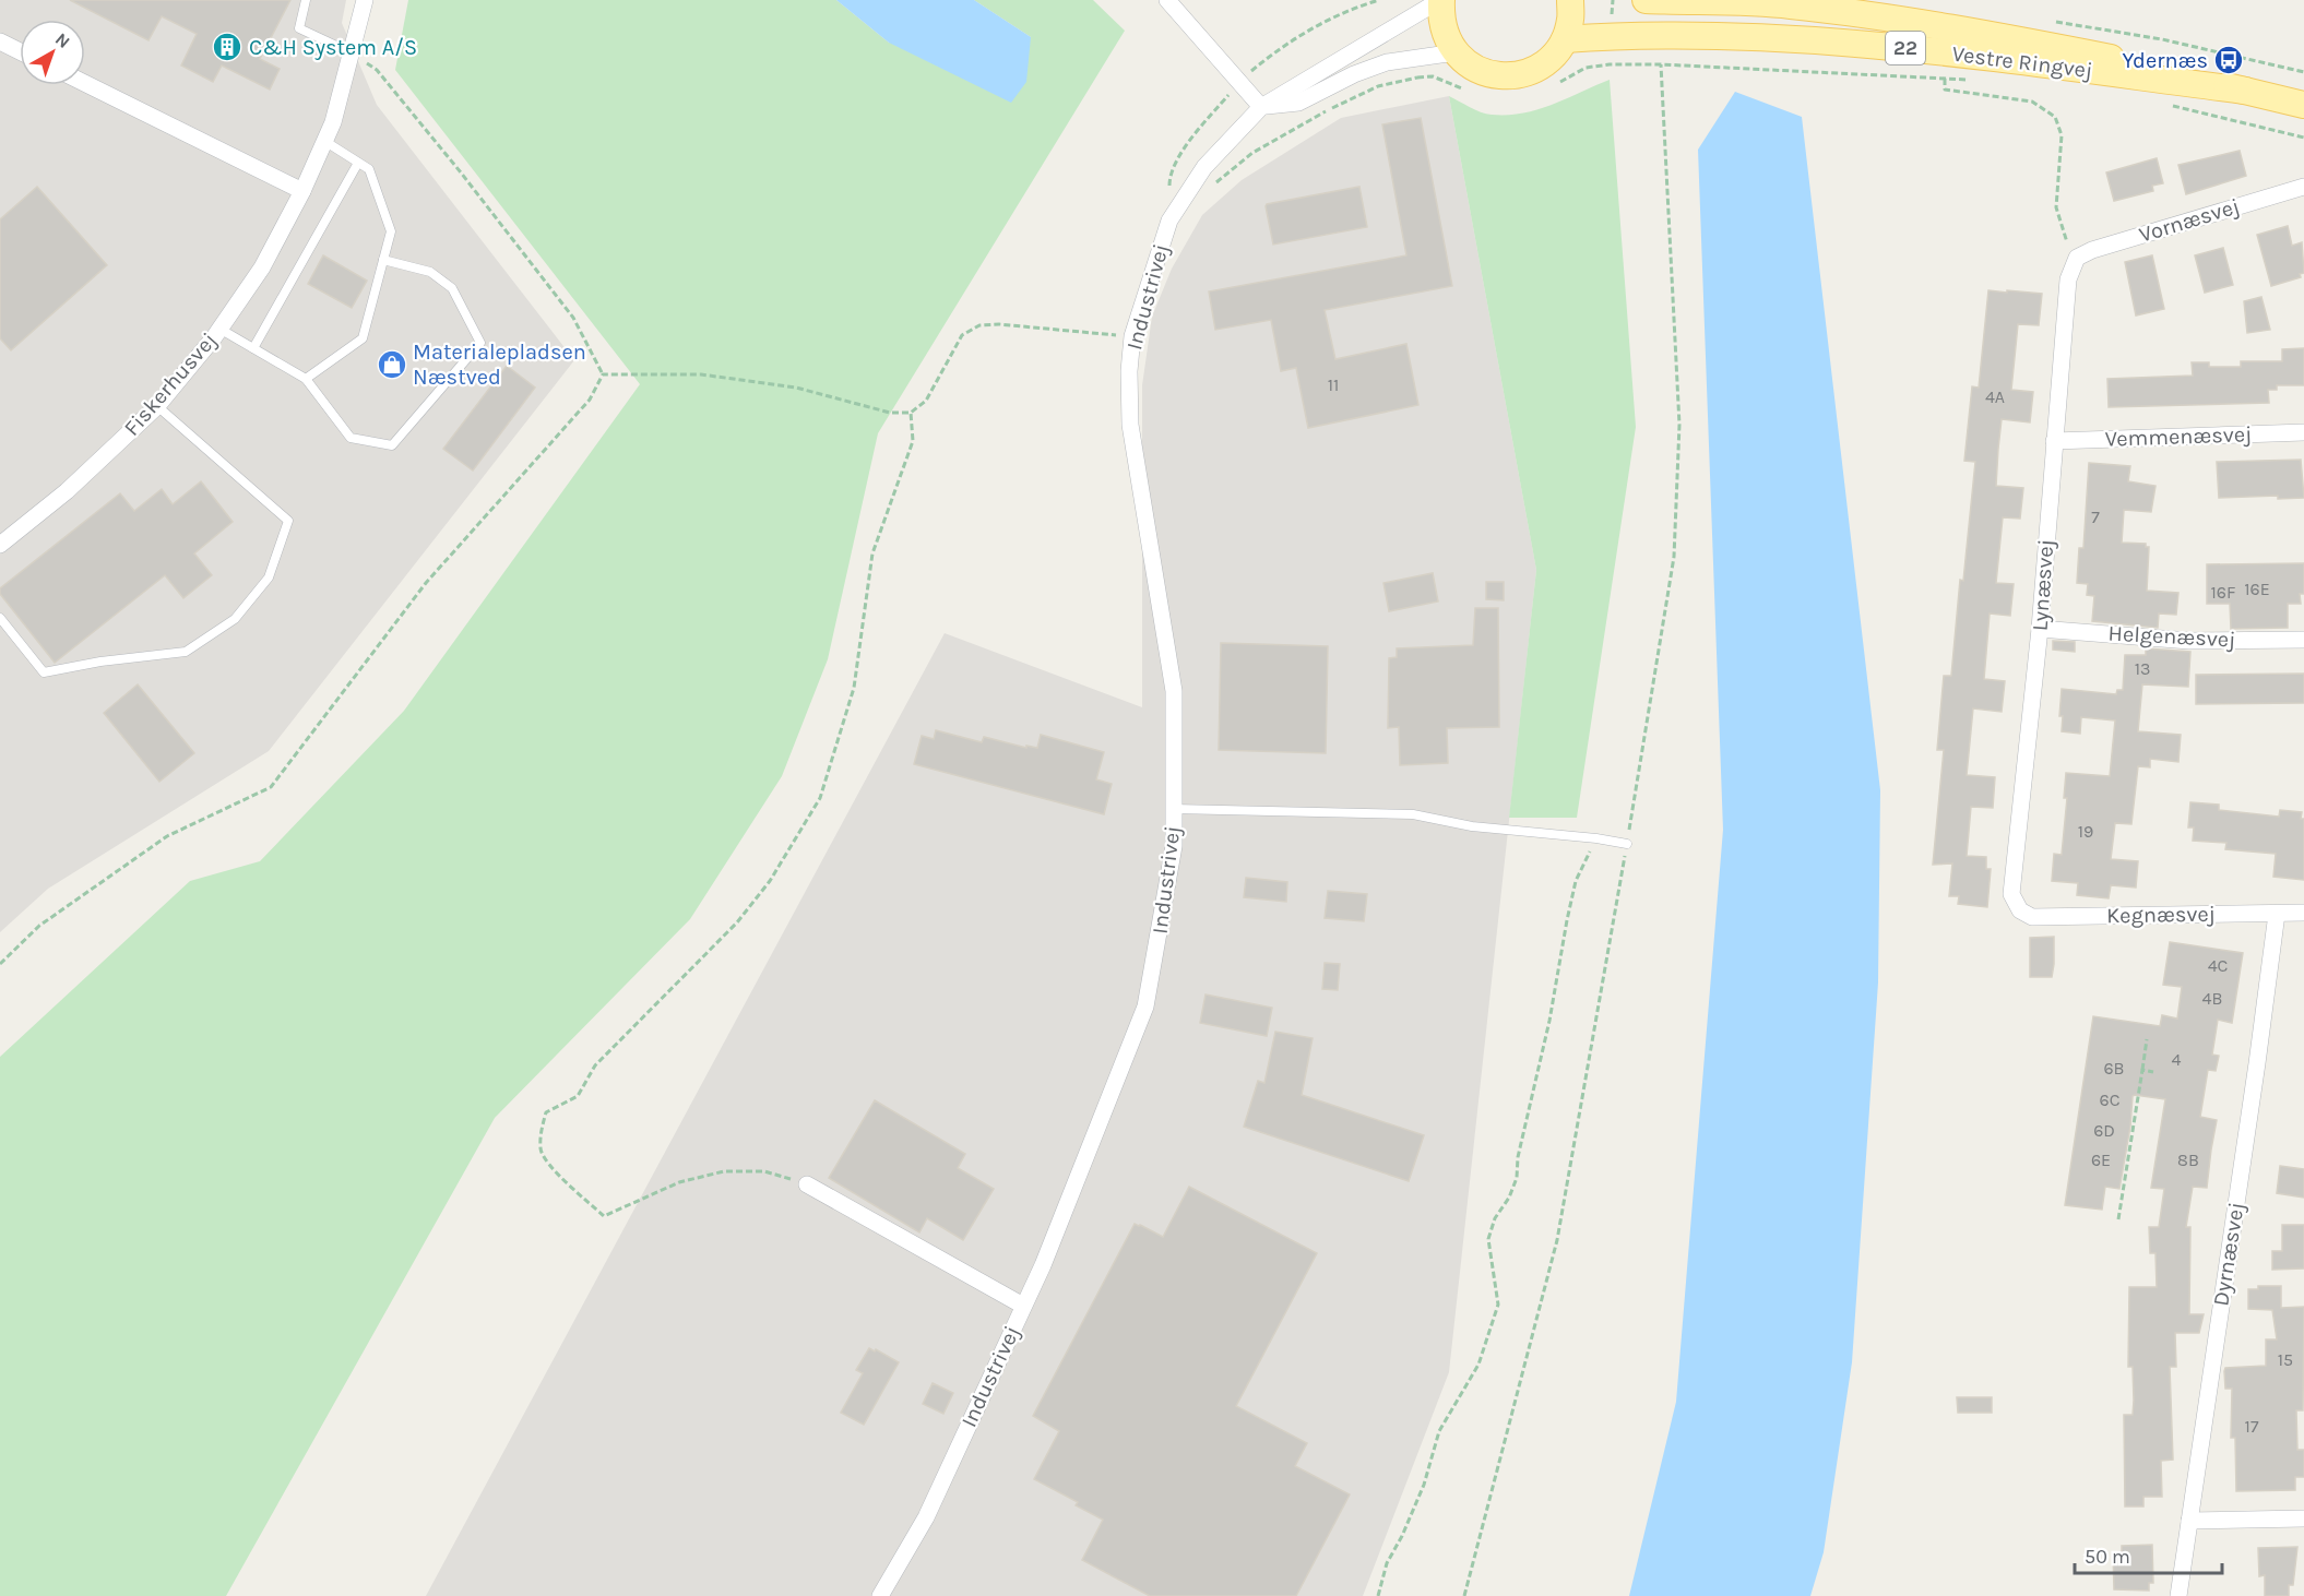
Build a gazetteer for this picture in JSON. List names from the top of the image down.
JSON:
{
  "streets": {
    "main road": ["22", "Vestre Ringvej"],
    "street": [
      "Vornæsvej",
      "Industrivej",
      "Fiskerhusvej",
      "Vemmenæsvej",
      "Lynæsvej",
      "Helgenæsvej",
      "Kegnæsvej",
      "Dyrnæsvej"
    ]
  },
  "crossings": [
    ["Vornæsvej", "Lynæsvej"],
    ["Vemmenæsvej", "Lynæsvej"],
    ["Lynæsvej", "Helgenæsvej"],
    ["Lynæsvej", "Kegnæsvej"],
    ["Kegnæsvej", "Dyrnæsvej"]
  ],
  "places": {
    "building": ["C&H System A/S"],
    "bus stop": ["Ydernæs"],
    "shop": ["Materialepladsen Næstved"]
  },
  "house_numbers": [
    "11",
    "4A",
    "7",
    "16E",
    "16F",
    "13",
    "19",
    "4C",
    "4B",
    "4",
    "6B",
    "6C",
    "6D",
    "6E",
    "8B",
    "15",
    "17"
  ],
  "scale_bar": "50 m",
  "north": "top right"
}
